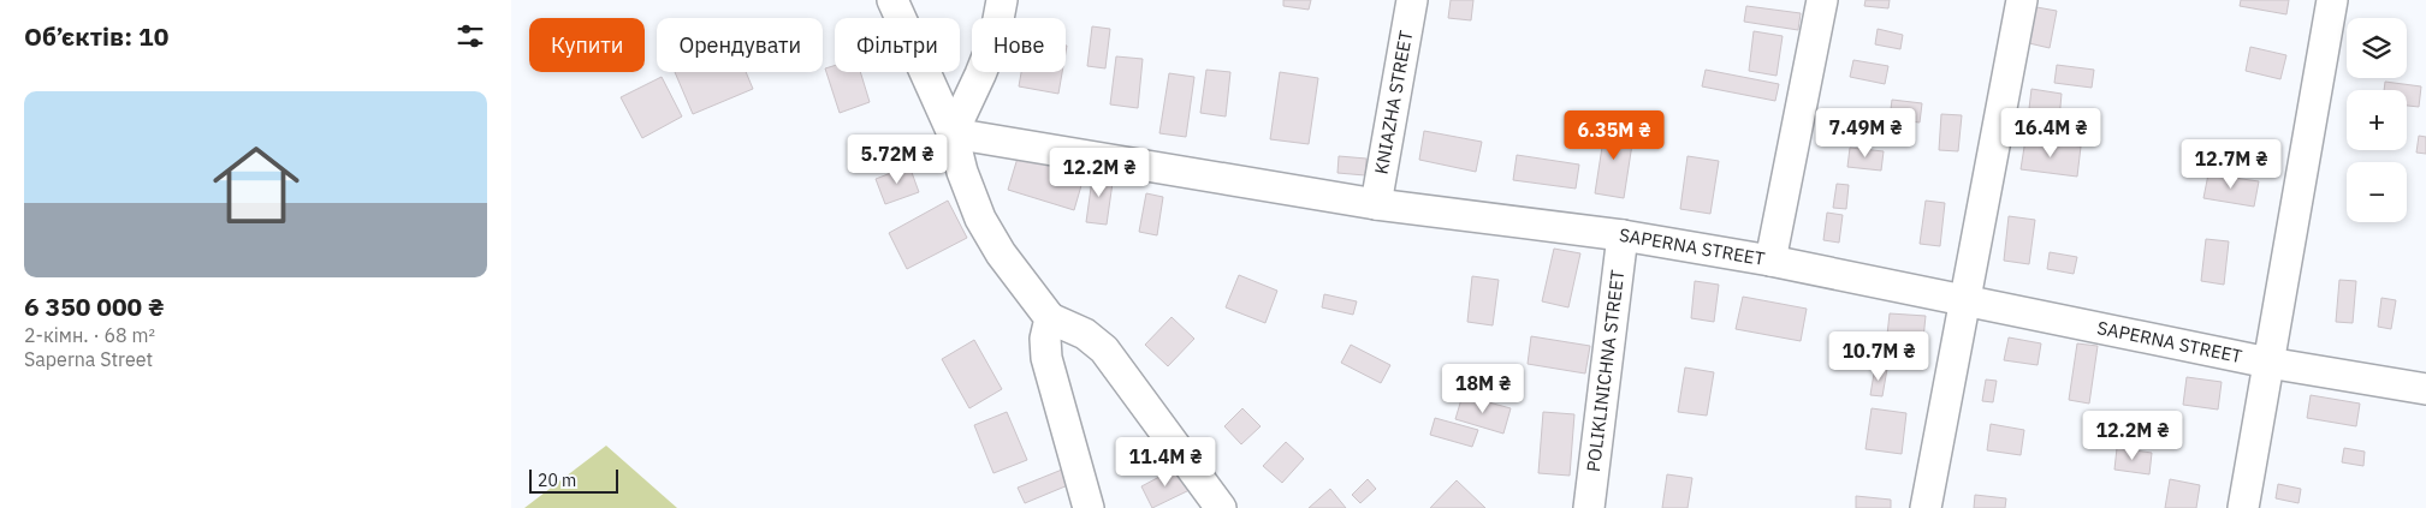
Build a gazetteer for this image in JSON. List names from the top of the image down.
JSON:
{
  "streets": {
    "street": ["KNIAZHA STREET", "SAPERNA STREET", "POLIKLINICHNA STREET"]
  },
  "crossings": [
    ["KNIAZHA STREET", "SAPERNA STREET"],
    ["SAPERNA STREET", "POLIKLINICHNA STREET"]
  ],
  "scale_bar": "20 m",
  "page": {
    "heading": "Об’єктів: 10",
    "map_buttons": ["+", "−"],
    "chip": [
      "Купити",
      "Орендувати",
      "Фільтри",
      "Нове"
    ],
    "list": [
      {
        "name": "6 350 000 ₴",
        "note": "2-кімн. · 68 m² · Saperna Street"
      }
    ],
    "price": [
      "7.49M ₴",
      "16.4M ₴",
      "6.35M ₴",
      "5.72M ₴",
      "12.7M ₴",
      "12.2M ₴",
      "10.7M ₴",
      "18M ₴",
      "12.2M ₴",
      "11.4M ₴"
    ],
    "scale": "20 m"
  }
}
